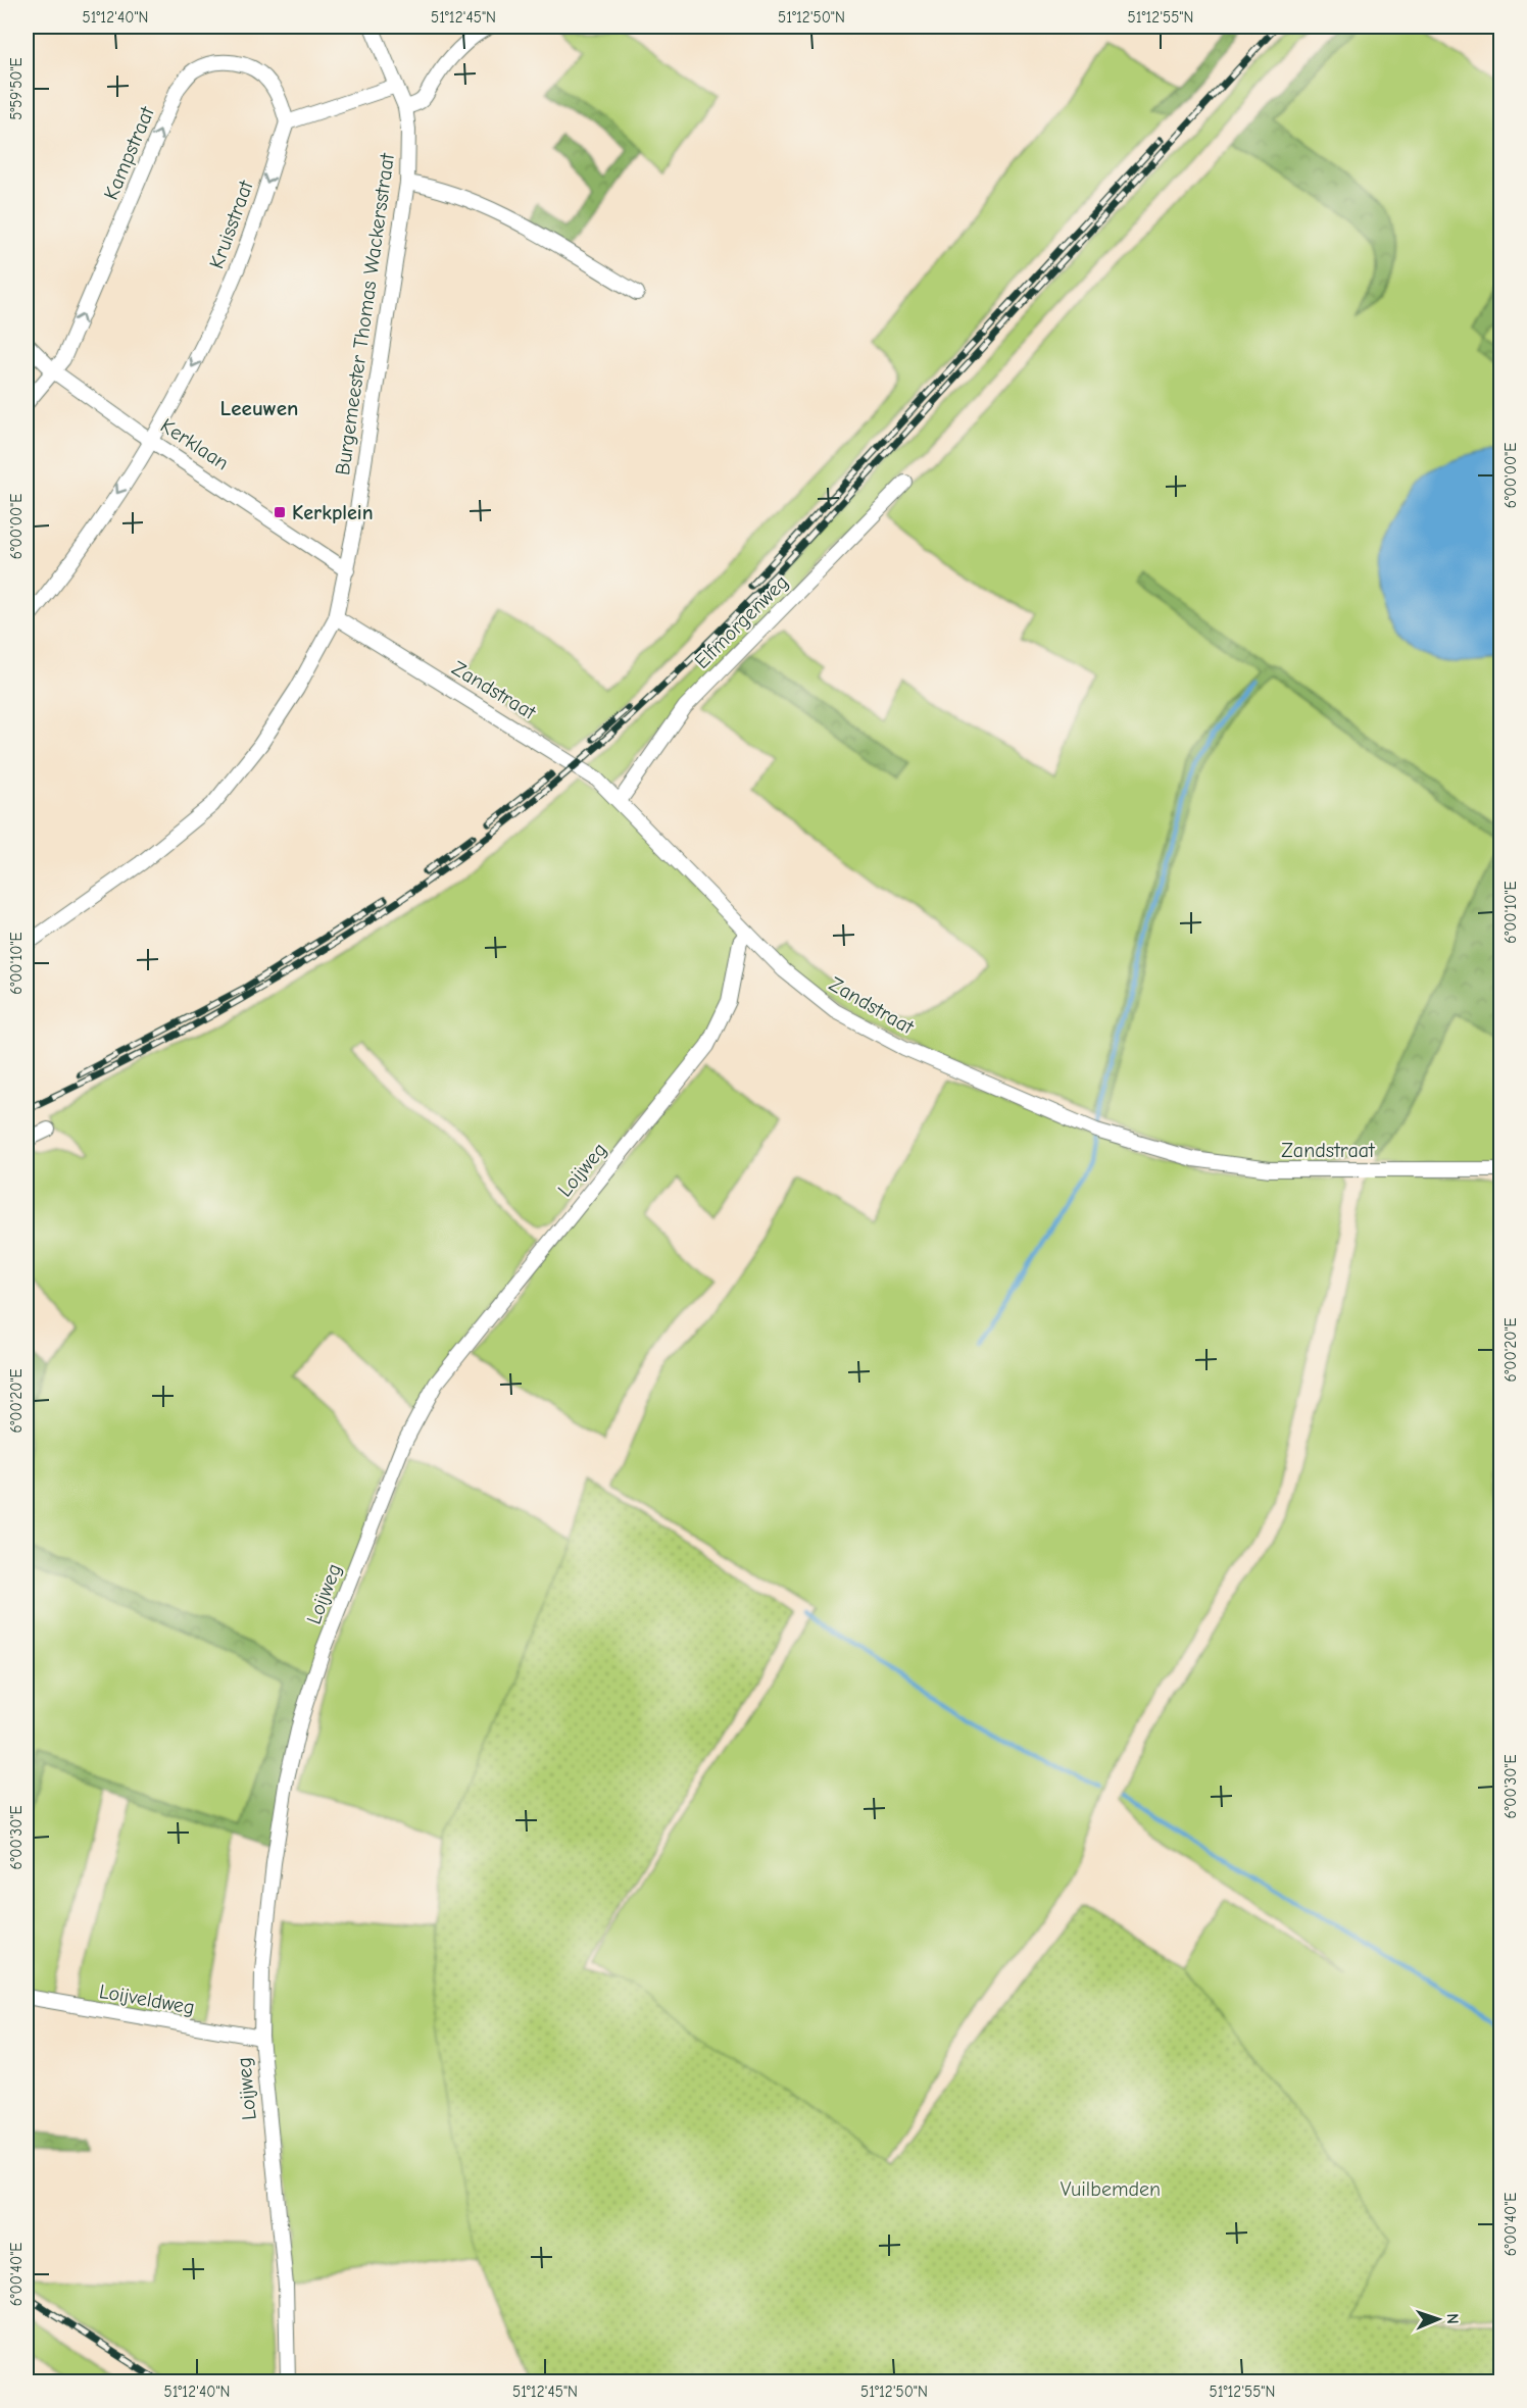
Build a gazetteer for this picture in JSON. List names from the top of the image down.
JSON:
{
  "streets": {
    "street": [
      "Kampstraat",
      "Kruisstraat",
      "Burgemeester Thomas Wackersstraat",
      "Kerklaan",
      "Elfmorgenweg",
      "Zandstraat",
      "Loijweg",
      "Loijveldweg"
    ]
  },
  "crossings": [
    ["Kampstraat", "Kruisstraat"],
    ["Kampstraat", "Kerklaan"],
    ["Kruisstraat", "Kerklaan"],
    ["Burgemeester Thomas Wackersstraat", "Kerklaan"],
    ["Burgemeester Thomas Wackersstraat", "Zandstraat"],
    ["Elfmorgenweg", "Zandstraat"],
    ["Zandstraat", "Loijweg"],
    ["Loijweg", "Loijveldweg"]
  ],
  "one_way": ["Kruisstraat"],
  "districts": ["Leeuwen"],
  "parks": ["Vuilbemden"],
  "places": {
    "transit": ["Kerkplein"]
  },
  "north": "right",
  "coordinates": [
    "51°12'40\"N",
    "51°12'45\"N",
    "51°12'50\"N",
    "51°12'55\"N",
    "5°59'50\"E",
    "6°00'00\"E",
    "6°00'10\"E",
    "6°00'20\"E",
    "6°00'30\"E",
    "6°00'40\"E"
  ]
}
